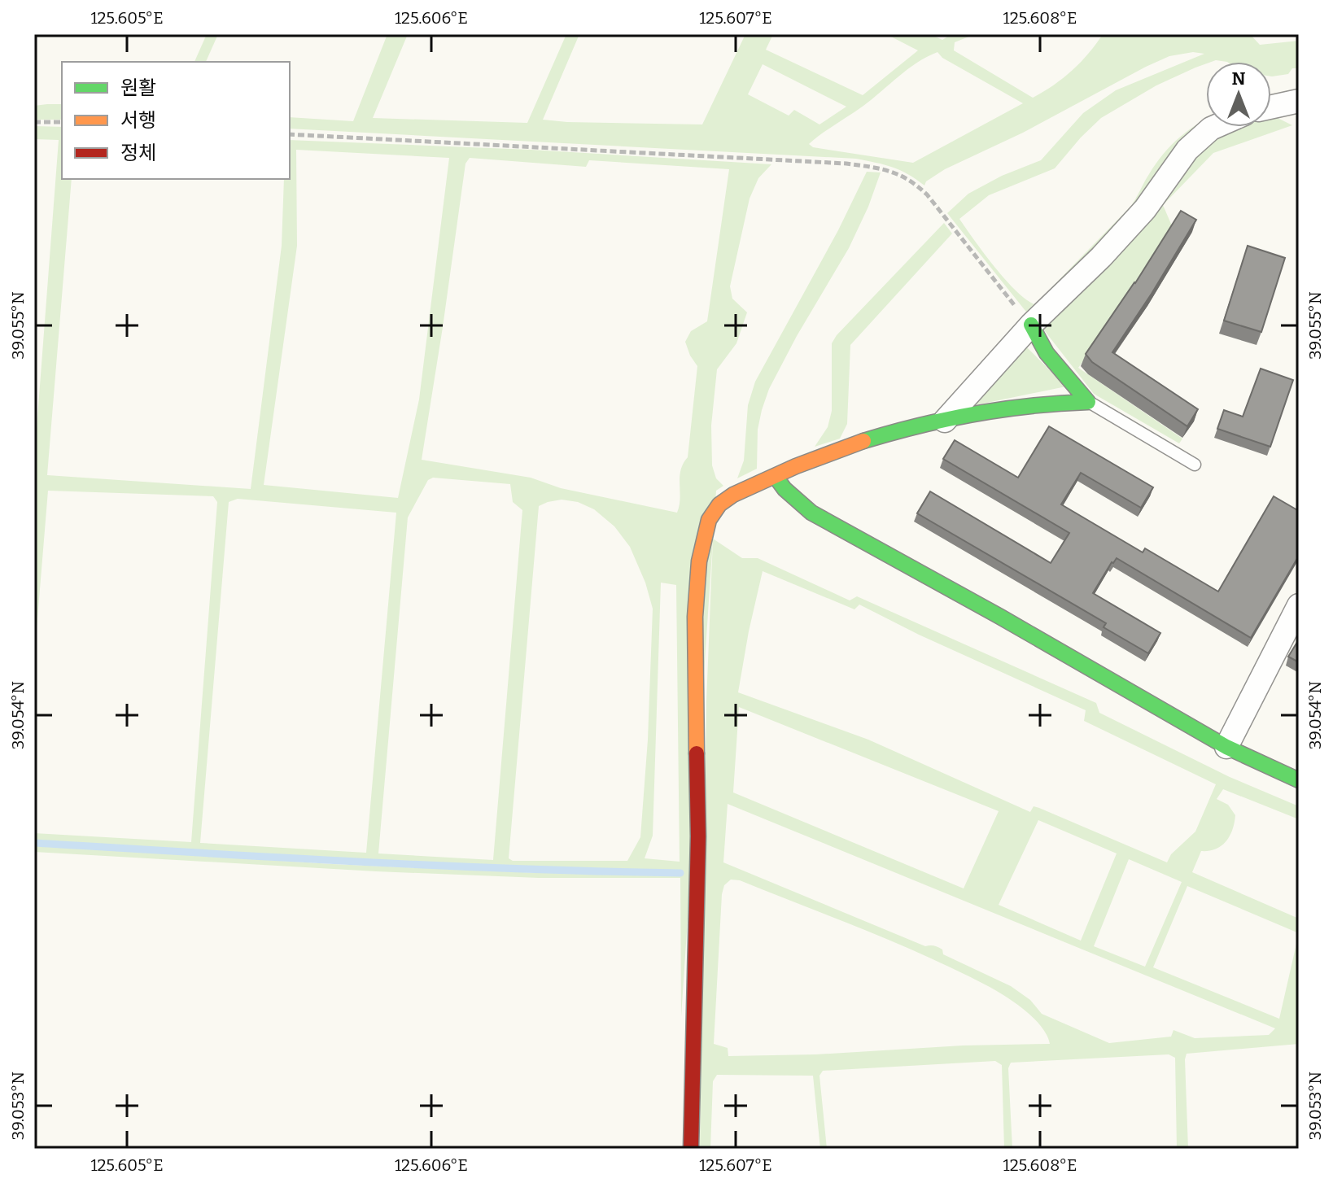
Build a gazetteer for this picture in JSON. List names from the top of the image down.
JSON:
{
  "legend": ["원활", "서행", "정체"],
  "north": "top",
  "coordinates": [
    "125.605°E",
    "125.606°E",
    "125.607°E",
    "125.608°E",
    "39.055°N",
    "39.054°N",
    "39.053°N"
  ]
}
